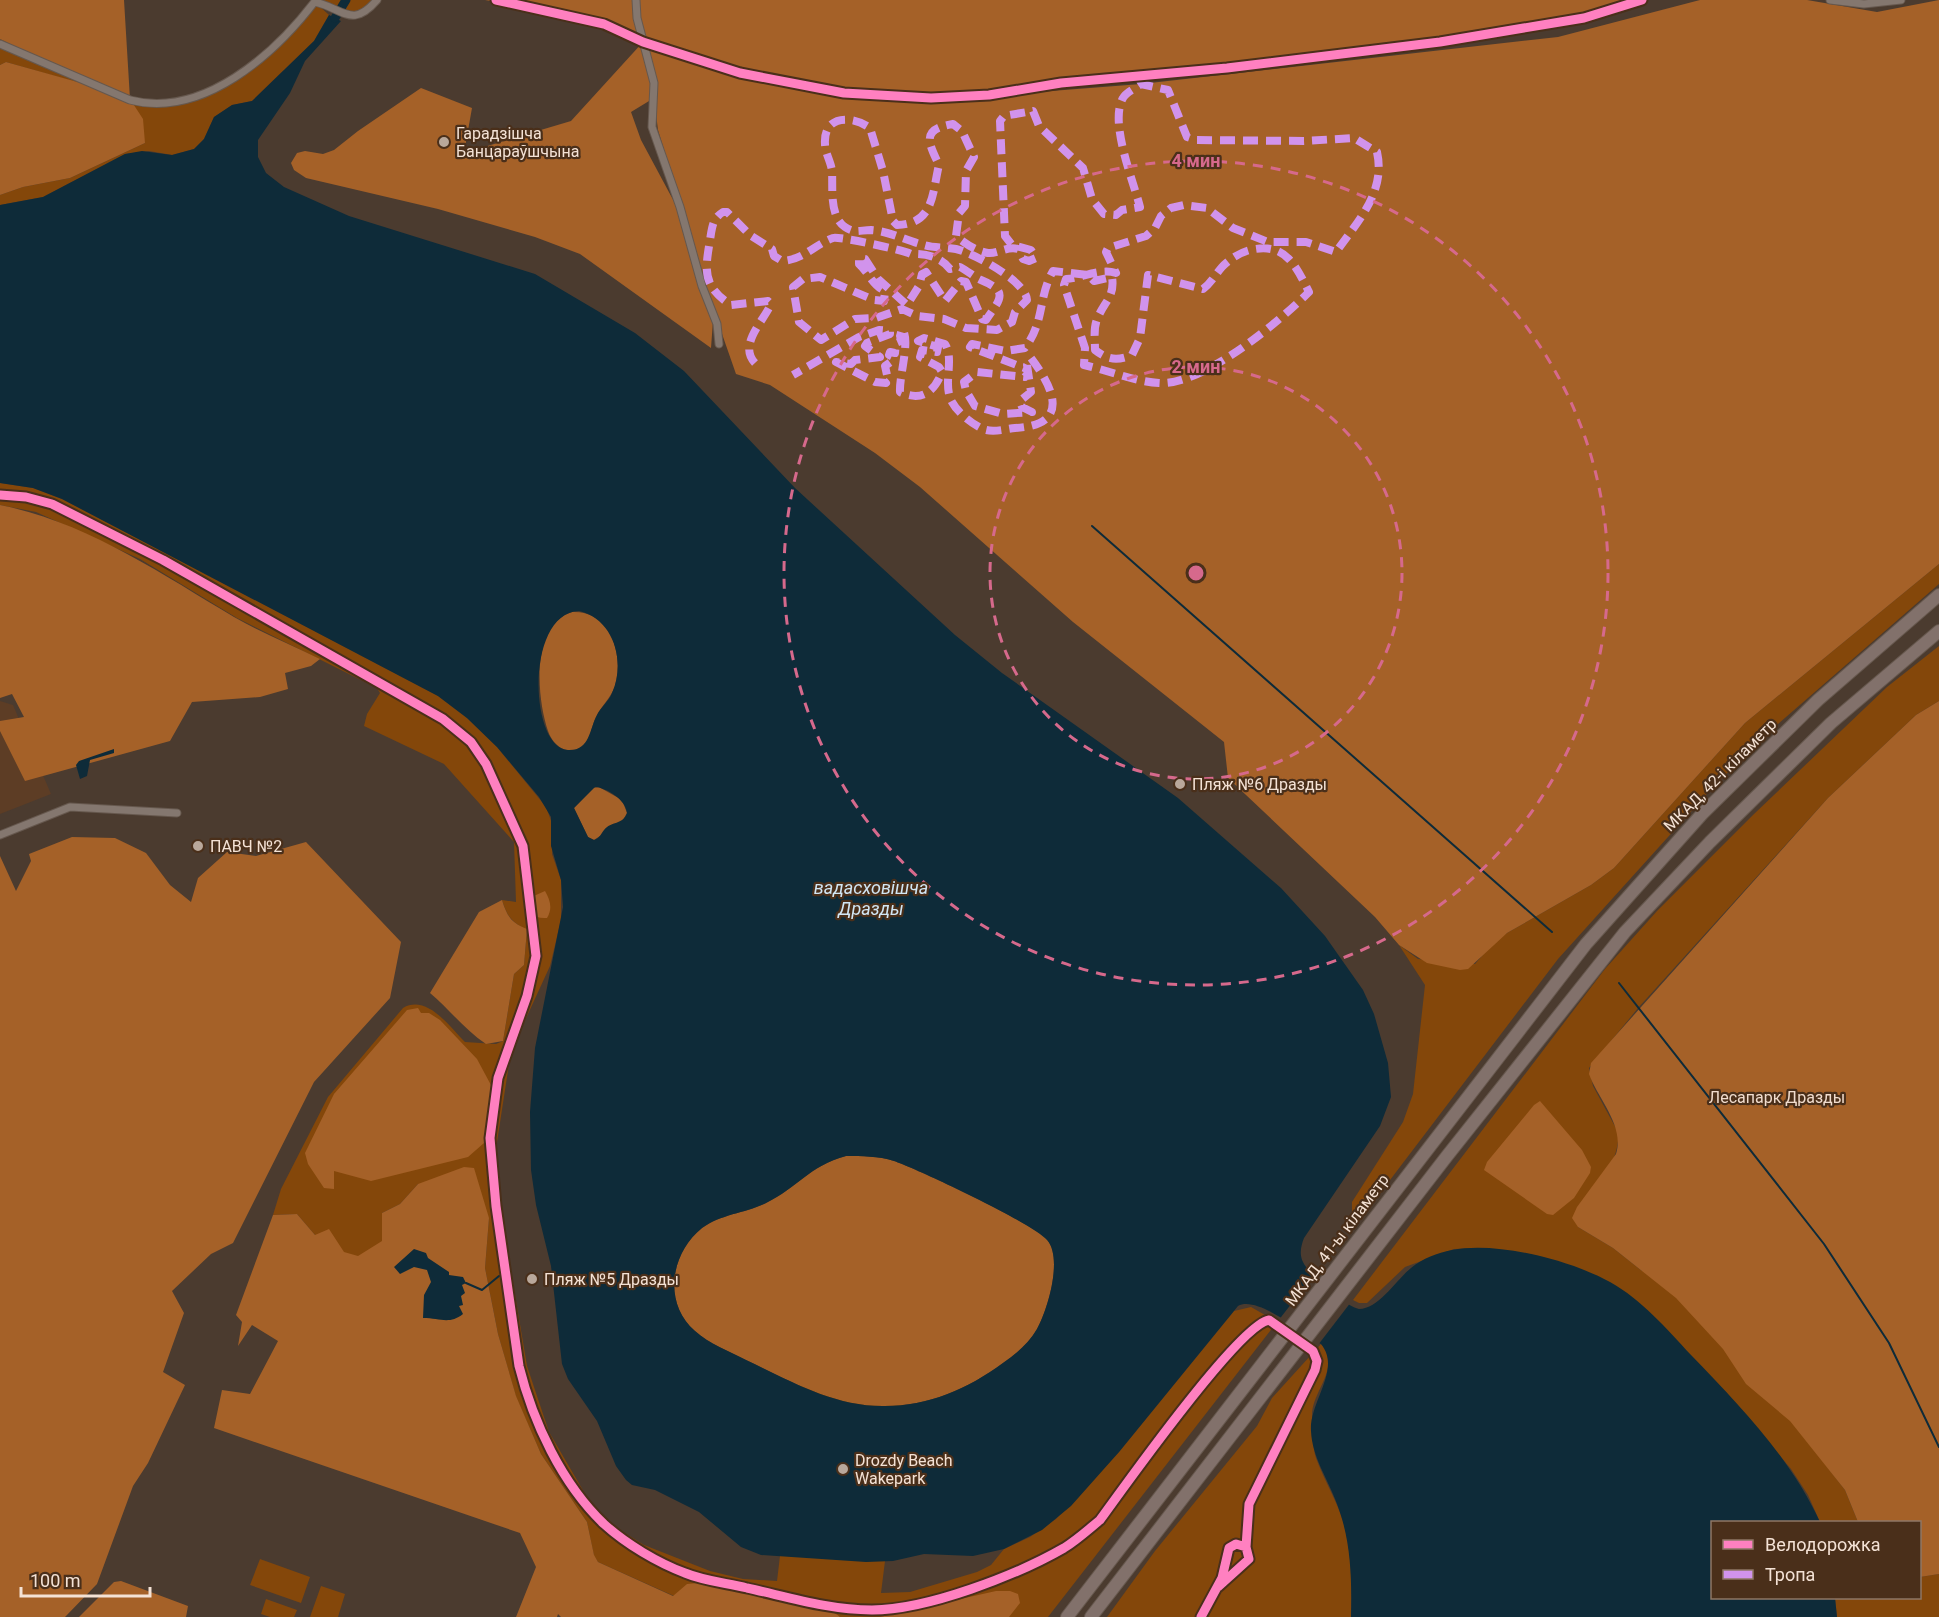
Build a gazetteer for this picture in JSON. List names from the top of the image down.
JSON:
{
  "streets": {
    "highway": ["МКАД, 42-і кіламетр", "МКАД, 41-ы кіламетр"]
  },
  "crossings": [
    ["МКАД, 42-і кіламетр", "МКАД, 41-ы кіламетр"]
  ],
  "water": ["вадасховішча Дразды"],
  "parks": ["Лесапарк Дразды"],
  "places": [
    "Гарадзішча Банцараўшчына",
    "Пляж №6 Дразды",
    "ПАВЧ №2",
    "Пляж №5 Дразды",
    "Drozdy Beach Wakepark"
  ],
  "legend": ["Велодорожка", "Тропа"],
  "scale_bar": "100 m",
  "rings": ["4 мин", "2 мин"]
}
